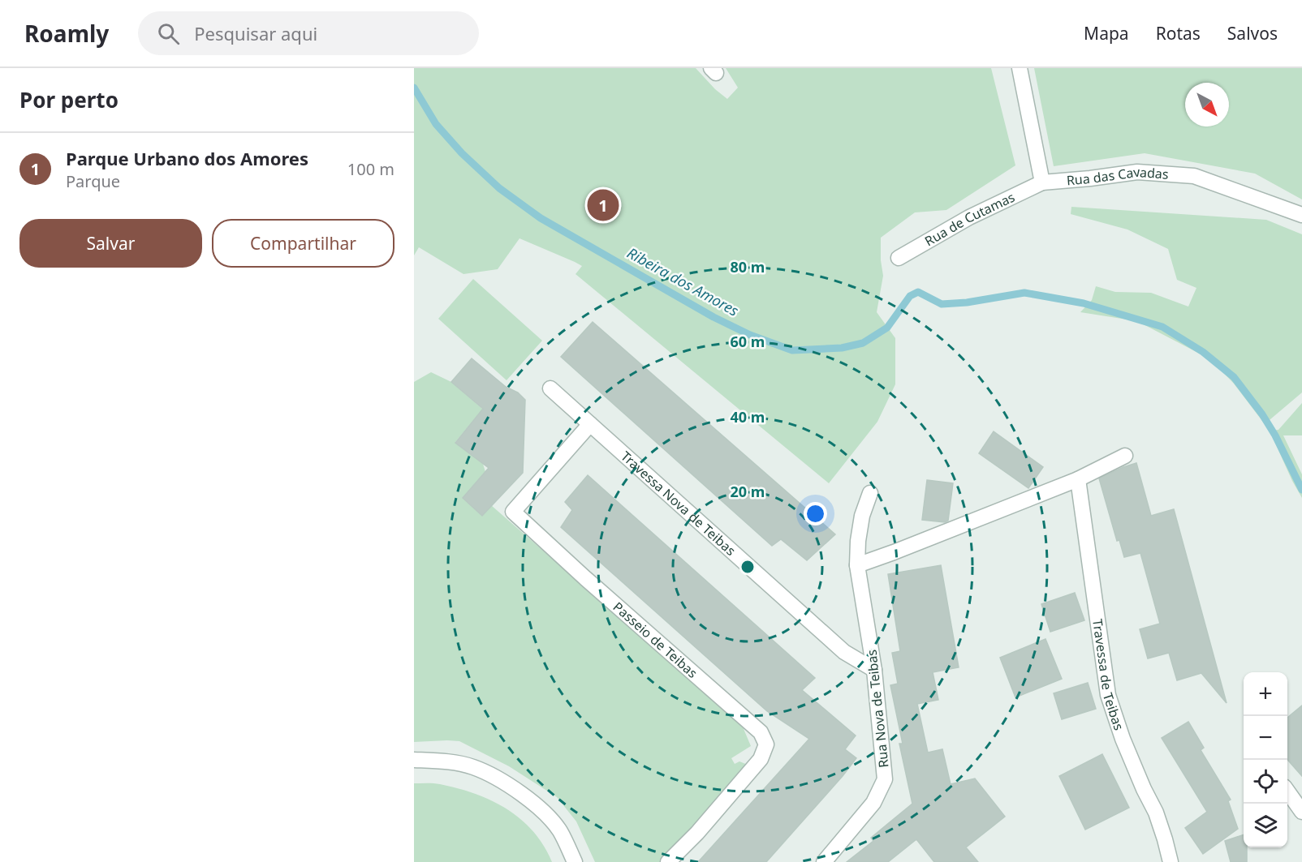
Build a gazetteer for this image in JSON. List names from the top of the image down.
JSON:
{
  "streets": {
    "street": [
      "Rua das Cavadas",
      "Rua de Cutamas",
      "Travessa Nova de Teibas",
      "Passeio de Teibas",
      "Travessa de Teibas",
      "Rua Nova de Teibas"
    ]
  },
  "crossings": [
    ["Rua das Cavadas", "Rua de Cutamas"],
    ["Travessa Nova de Teibas", "Passeio de Teibas"],
    ["Travessa Nova de Teibas", "Rua Nova de Teibas"]
  ],
  "water": ["Ribeira dos Amores"],
  "north": "bottom right",
  "page": {
    "header": "Roamly",
    "search": "Pesquisar aqui",
    "nav": ["Mapa", "Rotas", "Salvos"],
    "heading": "Por perto",
    "list": [
      {
        "mark": "1",
        "name": "Parque Urbano dos Amores",
        "note": "Parque",
        "value": "100 m"
      }
    ],
    "pins": "1",
    "buttons": ["Salvar", "Compartilhar"],
    "map_buttons": ["+", "−"]
  },
  "rings": [
    "80 m",
    "60 m",
    "40 m",
    "20 m"
  ]
}
